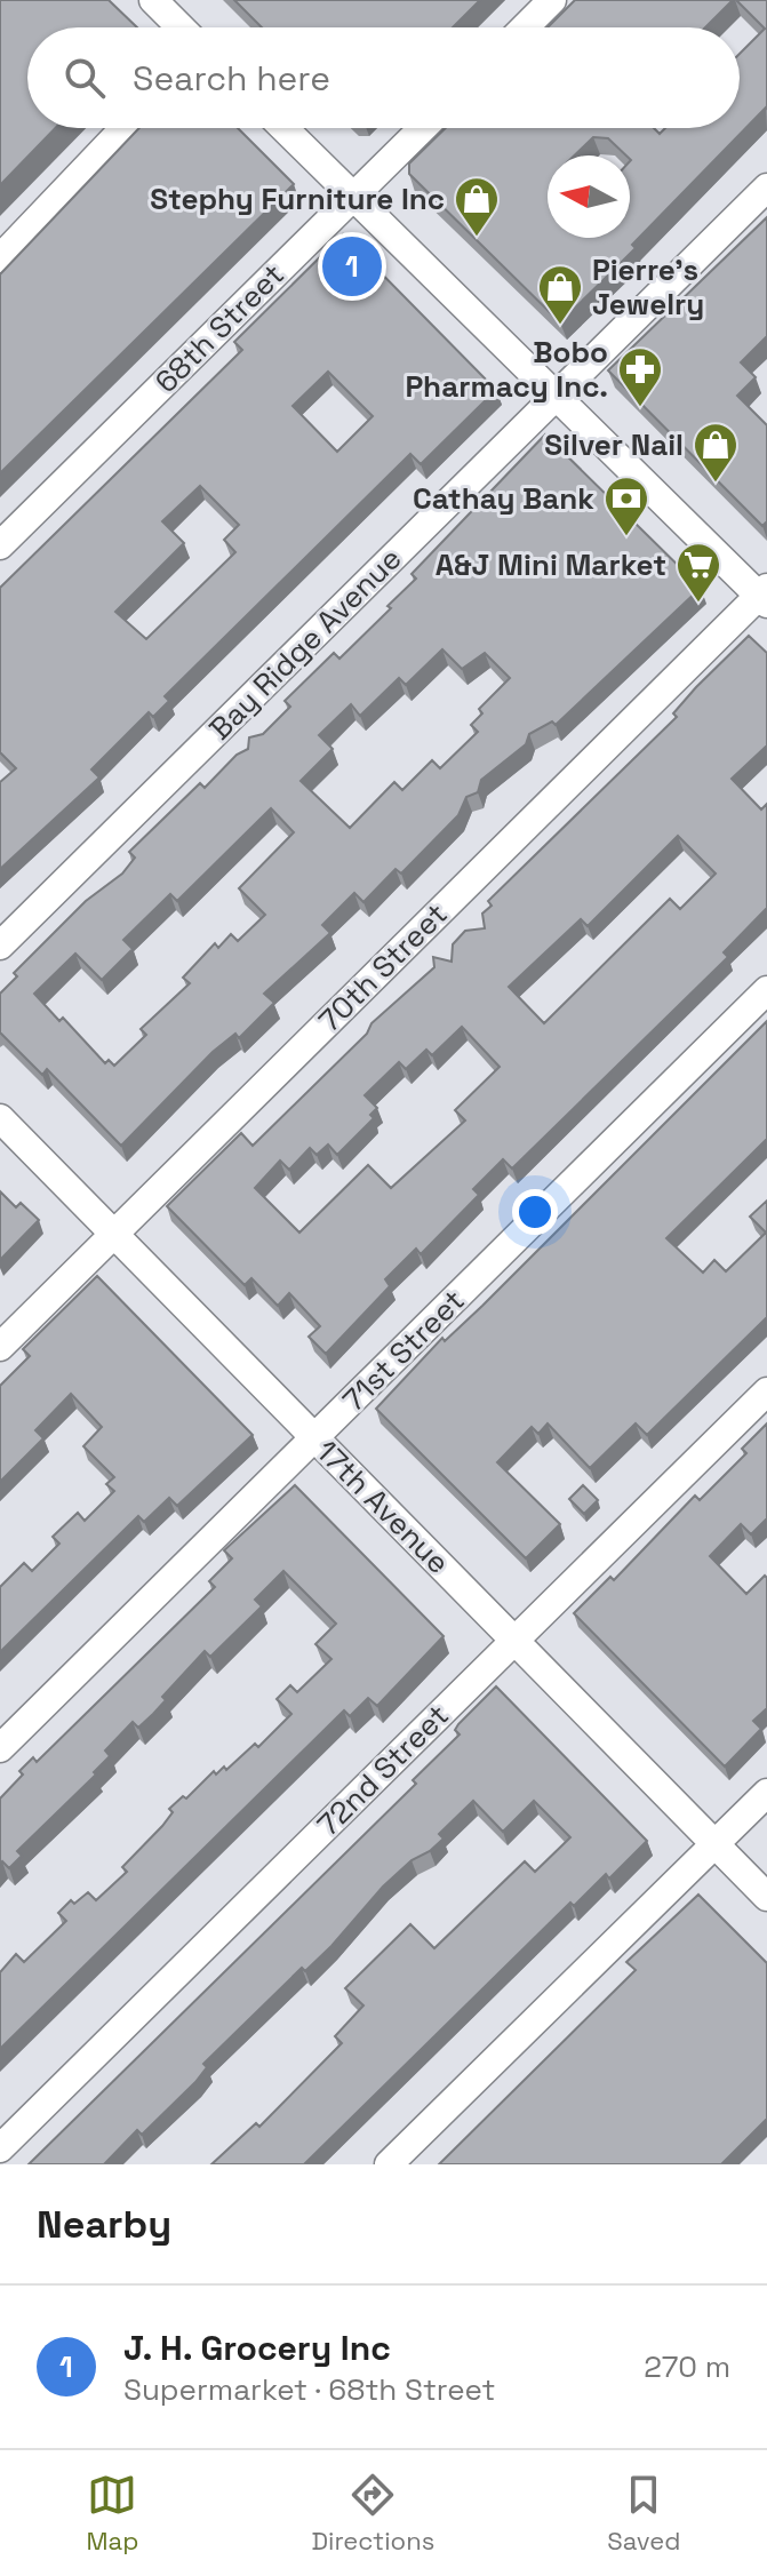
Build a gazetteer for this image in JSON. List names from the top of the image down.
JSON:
{
  "streets": {
    "street": [
      "68th Street",
      "Bay Ridge Avenue",
      "70th Street",
      "71st Street",
      "17th Avenue",
      "72nd Street"
    ]
  },
  "crossings": [
    ["70th Street", "17th Avenue"],
    ["71st Street", "17th Avenue"],
    ["17th Avenue", "72nd Street"]
  ],
  "places": {
    "shop": ["Stephy Furniture Inc", "Pierre's Jewelry", "Silver Nail"],
    "pharmacy": ["Bobo Pharmacy Inc."],
    "bank": ["Cathay Bank"],
    "supermarket": ["A&J Mini Market"]
  },
  "north": "left",
  "page": {
    "search": "Search here",
    "pins": "1",
    "heading": "Nearby",
    "list": [
      {
        "mark": "1",
        "name": "J. H. Grocery Inc",
        "note": "Supermarket · 68th Street",
        "value": "270 m"
      }
    ],
    "nav": ["Map", "Directions", "Saved"]
  }
}
